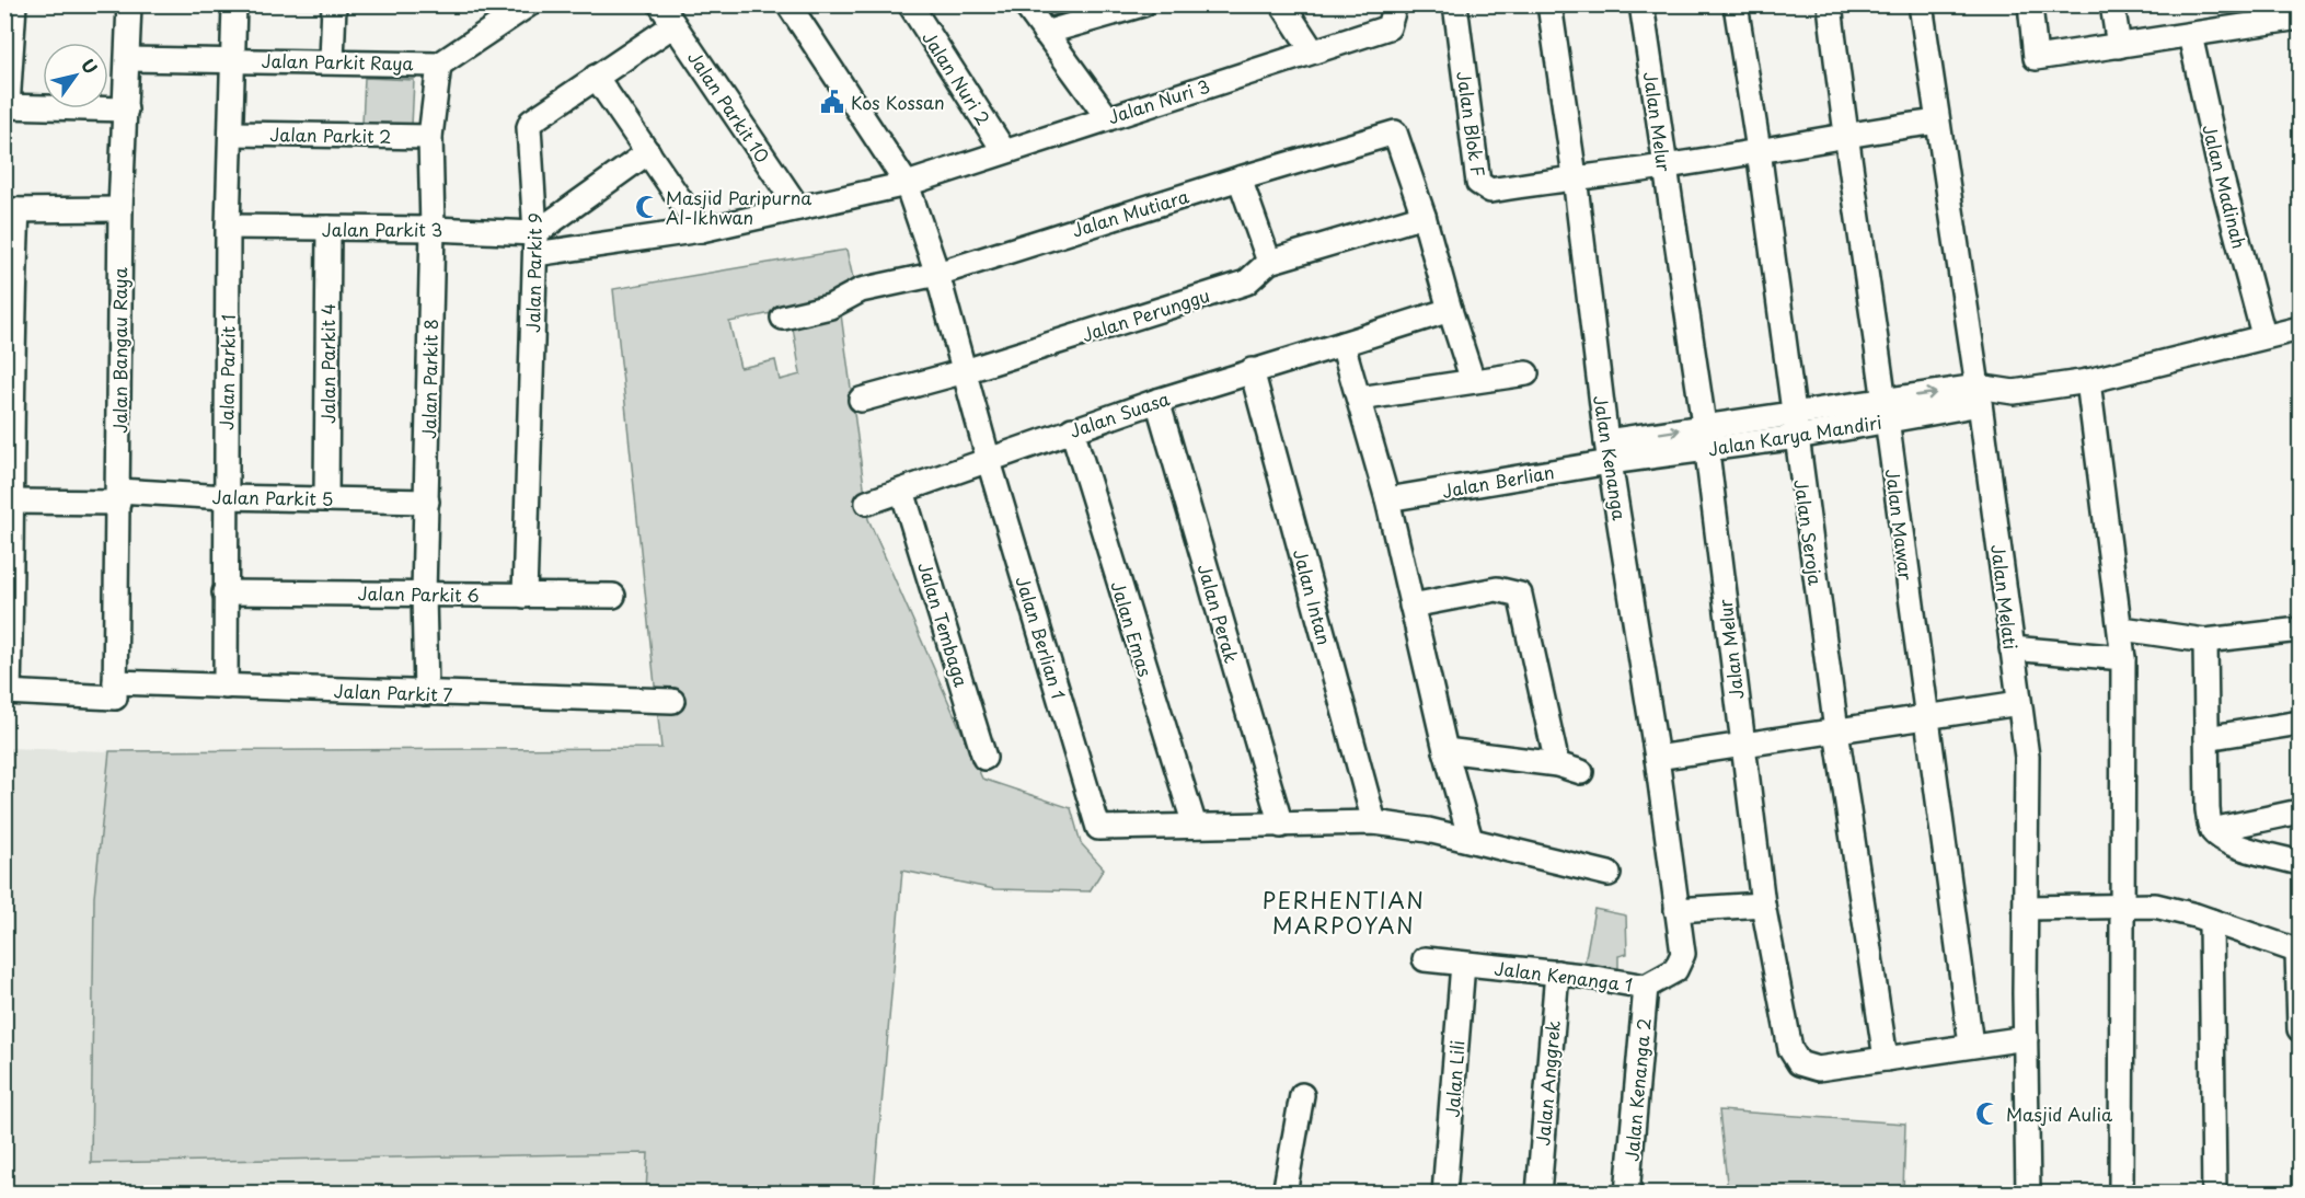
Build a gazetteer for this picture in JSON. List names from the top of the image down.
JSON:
{
  "streets": {
    "street": [
      "Jalan Parkit Raya",
      "Jalan Nuri 2",
      "Jalan Nuri 3",
      "Jalan Parkit 10",
      "Jalan Melur",
      "Jalan Blok F",
      "Jalan Parkit 2",
      "Jalan Madinah",
      "Jalan Mutiara",
      "Jalan Parkit 3",
      "Jalan Parkit 9",
      "Jalan Perunggu",
      "Jalan Bangau Raya",
      "Jalan Parkit 4",
      "Jalan Parkit 1",
      "Jalan Parkit 8",
      "Jalan Suasa",
      "Jalan Karya Mandiri",
      "Jalan Kenanga",
      "Jalan Berlian",
      "Jalan Parkit 5",
      "Jalan Mawar",
      "Jalan Seroja",
      "Jalan Parkit 6",
      "Jalan Intan",
      "Jalan Melati",
      "Jalan Perak",
      "Jalan Tembaga",
      "Jalan Emas",
      "Jalan Berlian 1",
      "Jalan Parkit 7",
      "Jalan Kenanga 1",
      "Jalan Lili",
      "Jalan Anggrek",
      "Jalan Kenanga 2"
    ]
  },
  "crossings": [
    ["Jalan Parkit Raya", "Jalan Bangau Raya"],
    ["Jalan Parkit Raya", "Jalan Parkit 1"],
    ["Jalan Parkit Raya", "Jalan Parkit 8"],
    ["Jalan Nuri 2", "Jalan Nuri 3"],
    ["Jalan Nuri 3", "Jalan Parkit 10"],
    ["Jalan Nuri 3", "Jalan Parkit 3"],
    ["Jalan Nuri 3", "Jalan Berlian 1"],
    ["Jalan Parkit 10", "Jalan Parkit 9"],
    ["Jalan Melur", "Jalan Karya Mandiri"],
    ["Jalan Melur", "Jalan Mawar"],
    ["Jalan Melur", "Jalan Seroja"],
    ["Jalan Melur", "Jalan Melati"],
    ["Jalan Blok F", "Jalan Kenanga"],
    ["Jalan Parkit 2", "Jalan Parkit 1"],
    ["Jalan Parkit 2", "Jalan Parkit 8"],
    ["Jalan Mutiara", "Jalan Perunggu"],
    ["Jalan Mutiara", "Jalan Berlian 1"],
    ["Jalan Parkit 3", "Jalan Parkit 9"],
    ["Jalan Parkit 3", "Jalan Parkit 4"],
    ["Jalan Parkit 3", "Jalan Parkit 1"],
    ["Jalan Parkit 3", "Jalan Parkit 8"],
    ["Jalan Parkit 9", "Jalan Parkit 6"],
    ["Jalan Perunggu", "Jalan Berlian 1"],
    ["Jalan Bangau Raya", "Jalan Parkit 5"],
    ["Jalan Bangau Raya", "Jalan Parkit 7"],
    ["Jalan Parkit 4", "Jalan Parkit 5"],
    ["Jalan Parkit 1", "Jalan Parkit 5"],
    ["Jalan Parkit 1", "Jalan Parkit 6"],
    ["Jalan Parkit 1", "Jalan Parkit 7"],
    ["Jalan Parkit 8", "Jalan Parkit 5"],
    ["Jalan Parkit 8", "Jalan Parkit 6"],
    ["Jalan Parkit 8", "Jalan Parkit 7"],
    ["Jalan Suasa", "Jalan Intan"],
    ["Jalan Suasa", "Jalan Perak"],
    ["Jalan Suasa", "Jalan Emas"],
    ["Jalan Suasa", "Jalan Berlian 1"],
    ["Jalan Karya Mandiri", "Jalan Kenanga"],
    ["Jalan Karya Mandiri", "Jalan Berlian"],
    ["Jalan Karya Mandiri", "Jalan Mawar"],
    ["Jalan Karya Mandiri", "Jalan Seroja"],
    ["Jalan Kenanga", "Jalan Berlian"],
    ["Jalan Kenanga", "Jalan Kenanga 1"],
    ["Jalan Intan", "Jalan Berlian 1"],
    ["Jalan Perak", "Jalan Berlian 1"],
    ["Jalan Emas", "Jalan Berlian 1"],
    ["Jalan Kenanga 1", "Jalan Lili"],
    ["Jalan Kenanga 1", "Jalan Anggrek"],
    ["Jalan Kenanga 1", "Jalan Kenanga 2"]
  ],
  "districts": ["PERHENTIAN MARPOYAN"],
  "places": {
    "public building": ["Kos Kossan"],
    "mosque": ["Masjid Paripurna Al-Ikhwan", "Masjid Aulia"]
  },
  "north": "top right"
}
